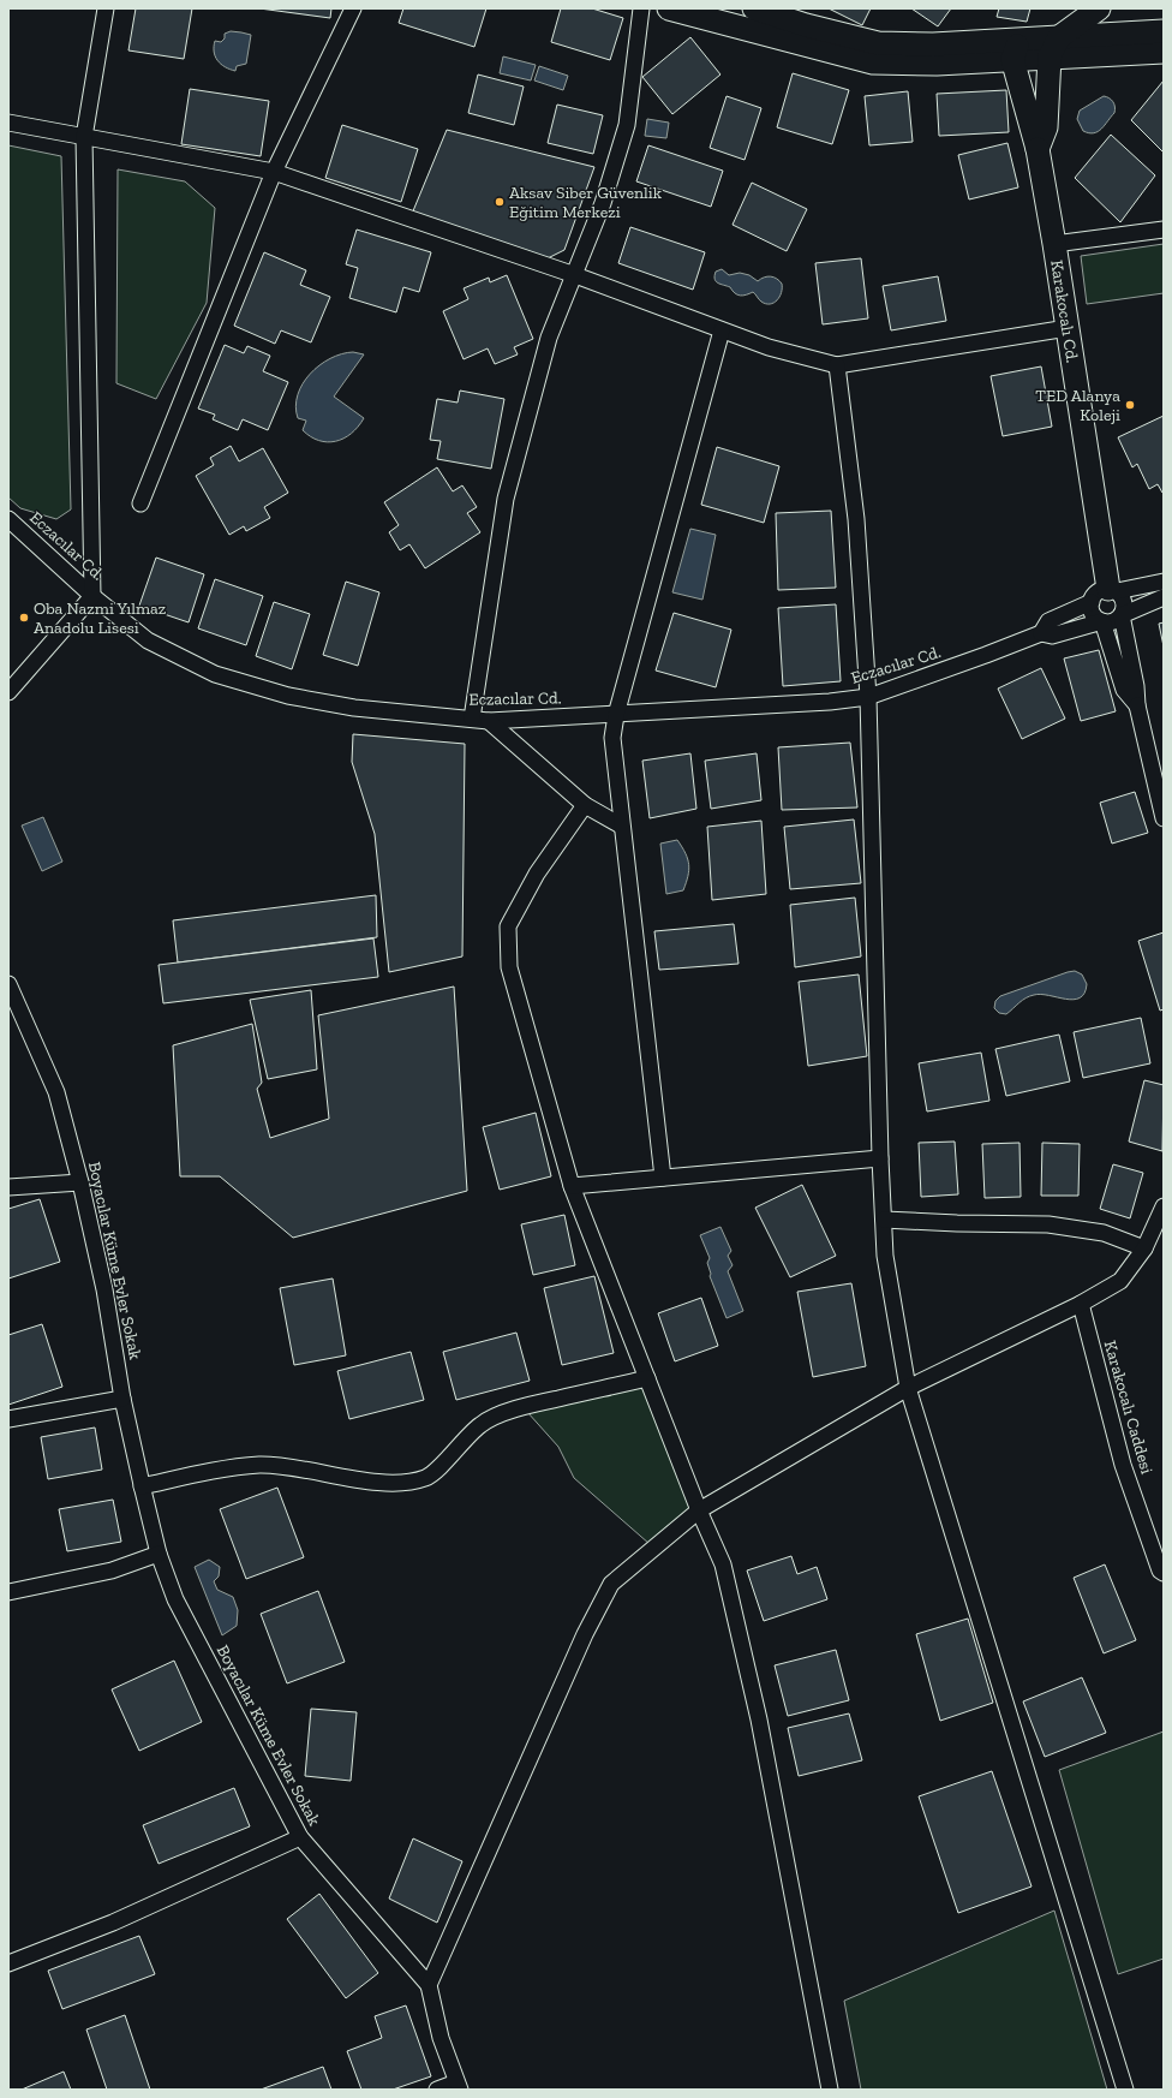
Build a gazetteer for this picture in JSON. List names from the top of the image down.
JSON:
{
  "streets": {
    "street": [
      "Karakocalı Cd.",
      "Eczacılar Cd.",
      "Boyacılar Küme Evler Sokak",
      "Karakocalı Caddesi"
    ]
  },
  "places": ["Aksav Siber Güvenlik Eğitim Merkezi", "TED Alanya Koleji", "Oba Nazmi Yılmaz Anadolu Lisesi"]
}
